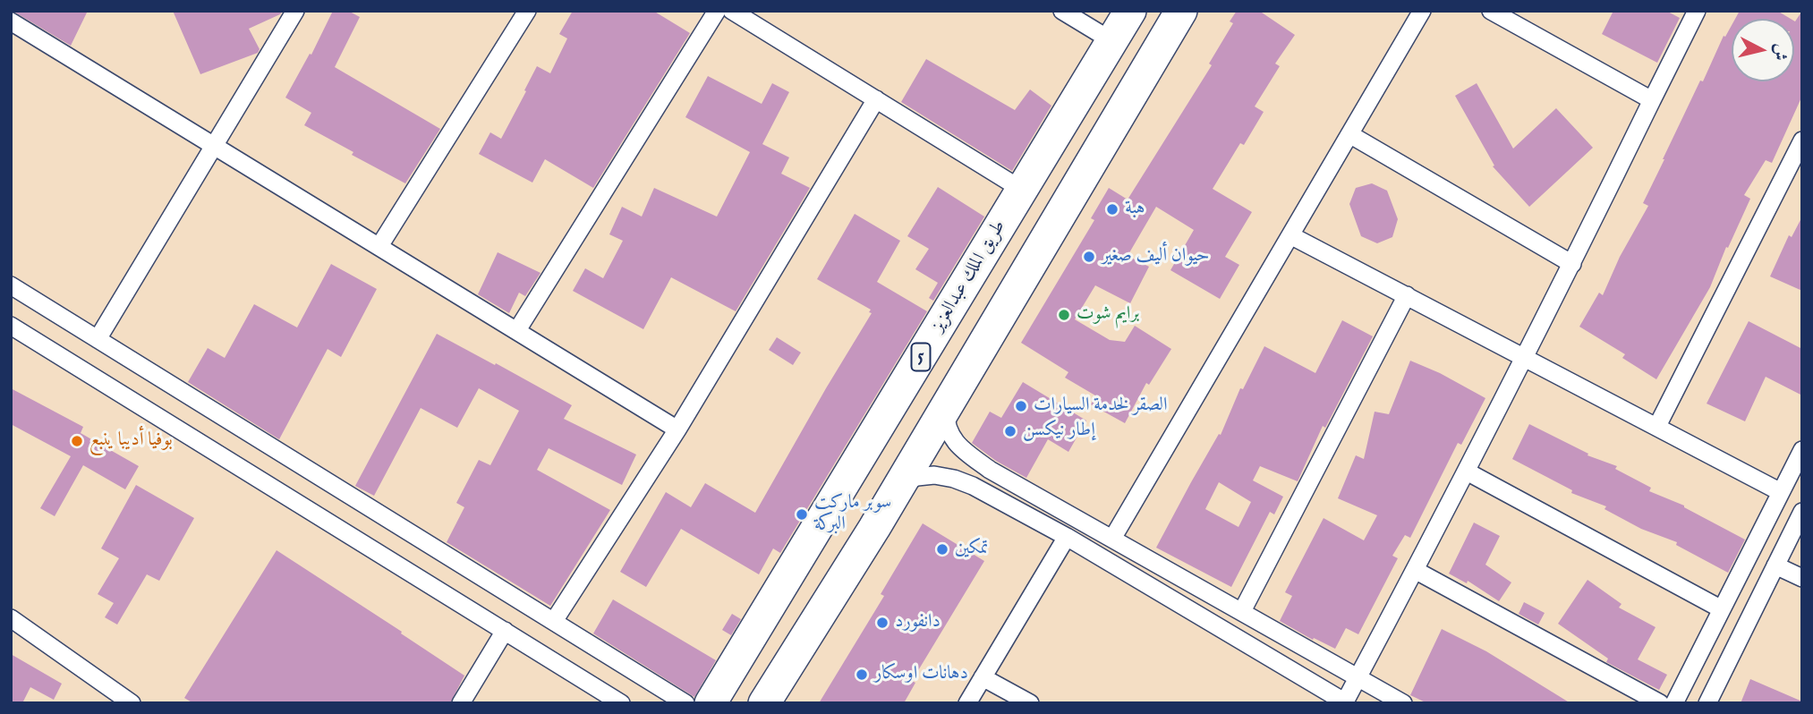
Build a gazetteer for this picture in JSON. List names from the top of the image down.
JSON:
{
  "streets": {
    "highway": ["طريق الملك عبدالعزيز", "5"]
  },
  "places": [
    "هبة",
    "حيوان أليف صغير",
    "برايم شوت",
    "الصقر لخدمة السيارات",
    "إطار نيكسن",
    "بوفيا أديبا ينبع",
    "سوبر ماركت البركة",
    "تمكين",
    "دانفورد",
    "دهانات اوسكار"
  ],
  "north": "right"
}
